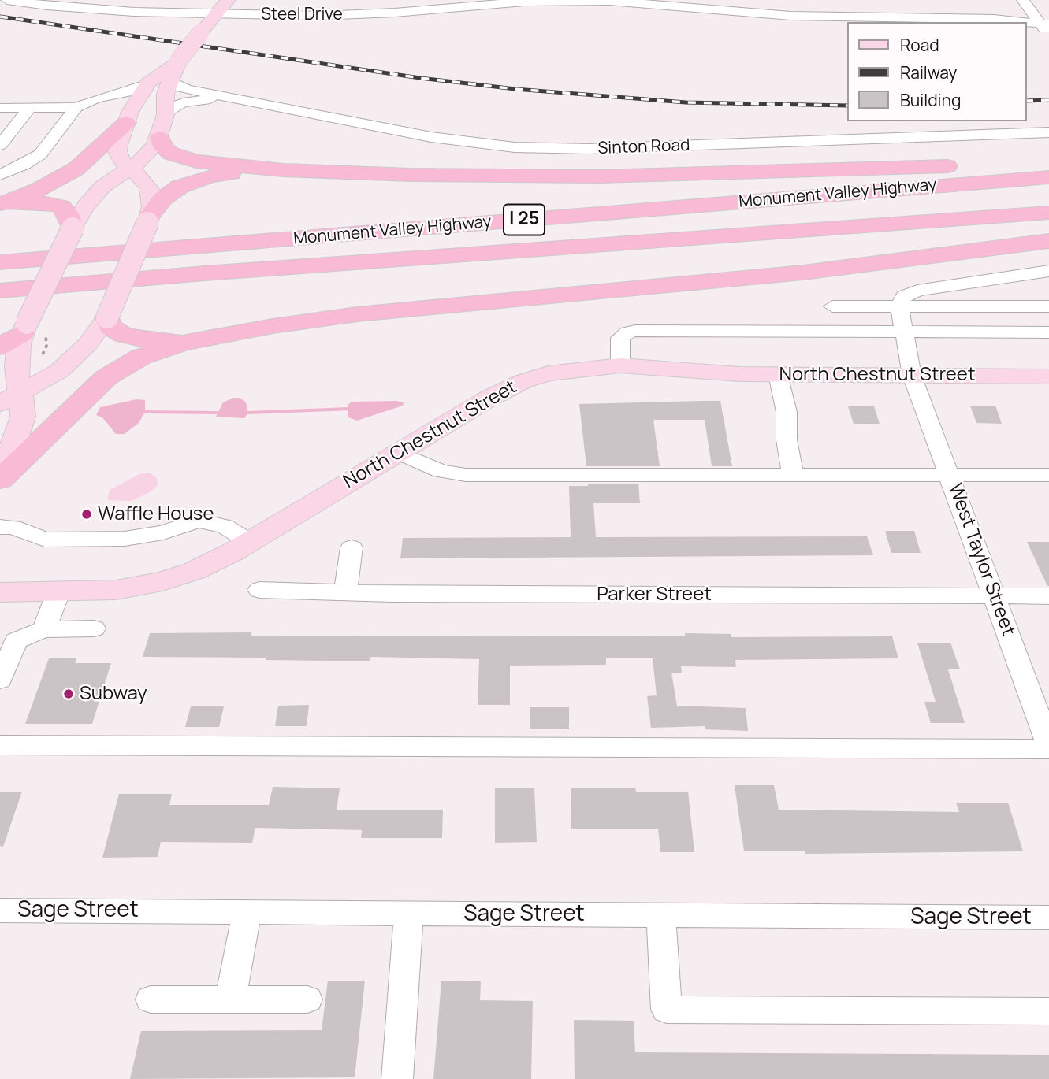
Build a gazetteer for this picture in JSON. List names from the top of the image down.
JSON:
{
  "streets": {
    "highway": ["Monument Valley Highway", "I 25"],
    "main road": ["North Chestnut Street"],
    "street": [
      "Steel Drive",
      "Sinton Road",
      "West Taylor Street",
      "Parker Street",
      "Sage Street"
    ]
  },
  "crossings": [
    ["North Chestnut Street", "West Taylor Street"],
    ["West Taylor Street", "Parker Street"]
  ],
  "places": ["Waffle House", "Subway"],
  "legend": ["Road", "Railway", "Building"]
}
